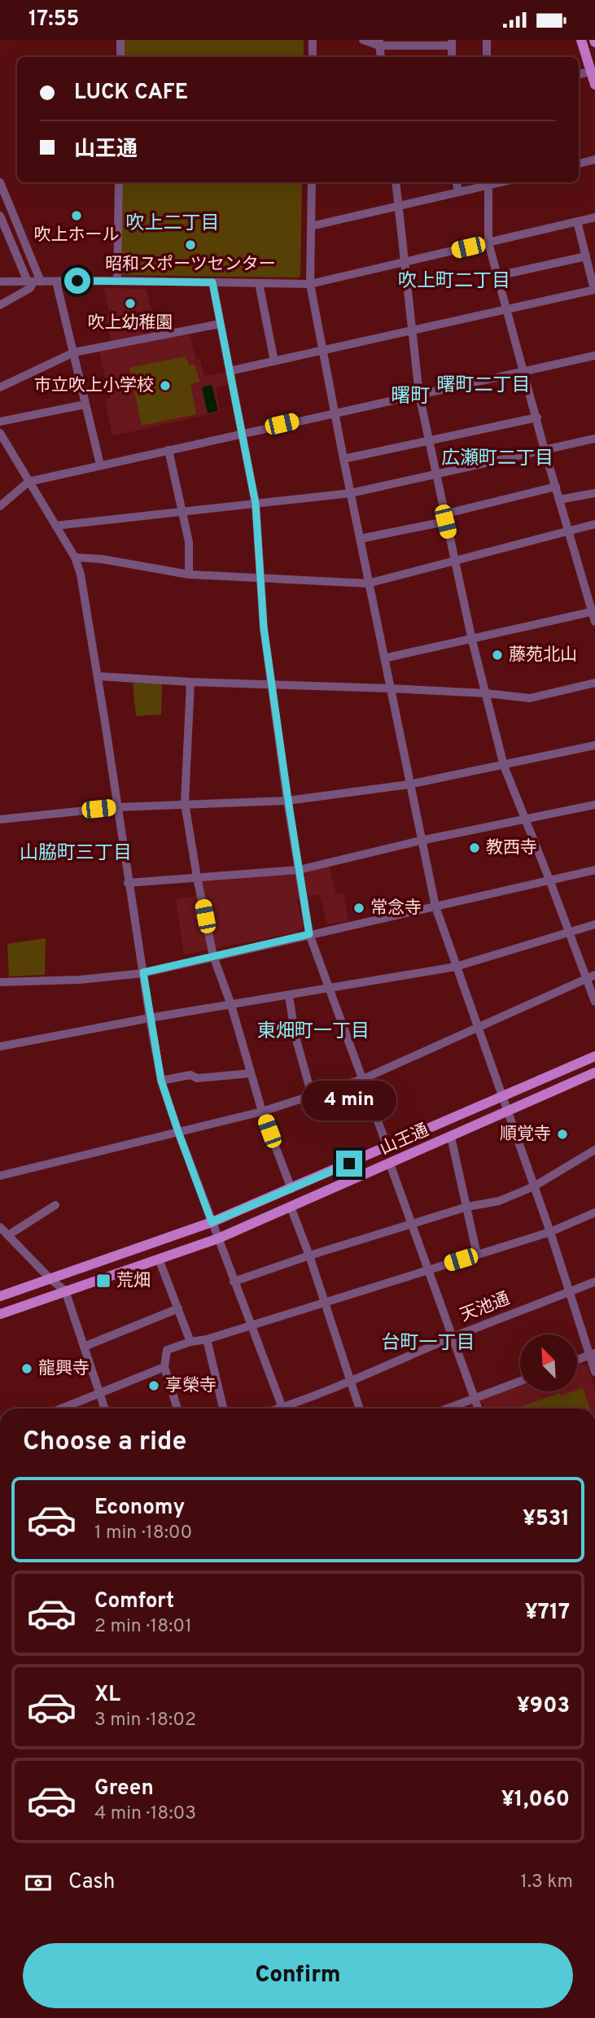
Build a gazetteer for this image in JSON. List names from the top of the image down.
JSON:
{
  "streets": {
    "main road": ["山王通"],
    "street": ["天池通"]
  },
  "districts": [
    "吹上二丁目",
    "吹上町二丁目",
    "曙町二丁目",
    "曙町",
    "広瀬町二丁目",
    "山脇町三丁目",
    "東畑町一丁目",
    "台町一丁目"
  ],
  "places": {
    "other": [
      "吹上ホール",
      "昭和スポーツセンター",
      "吹上幼稚園",
      "市立吹上小学校",
      "藤苑北山",
      "教西寺",
      "常念寺",
      "順覚寺",
      "龍興寺",
      "享榮寺"
    ],
    "transit": ["荒畑"]
  },
  "north": "top left",
  "page": {
    "status": "17:55",
    "banner": ["LUCK CAFE", "山王通"],
    "bubble": "4 min",
    "heading": "Choose a ride",
    "list": [
      {
        "name": "Economy",
        "note": "1 min · 18:00",
        "value": "¥531"
      },
      {
        "name": "Comfort",
        "note": "2 min · 18:01",
        "value": "¥717"
      },
      {
        "name": "XL",
        "note": "3 min · 18:02",
        "value": "¥903"
      },
      {
        "name": "Green",
        "note": "4 min · 18:03",
        "value": "¥1,060"
      }
    ],
    "pay": ["Cash", "1.3 km"],
    "buttons": "Confirm"
  }
}
